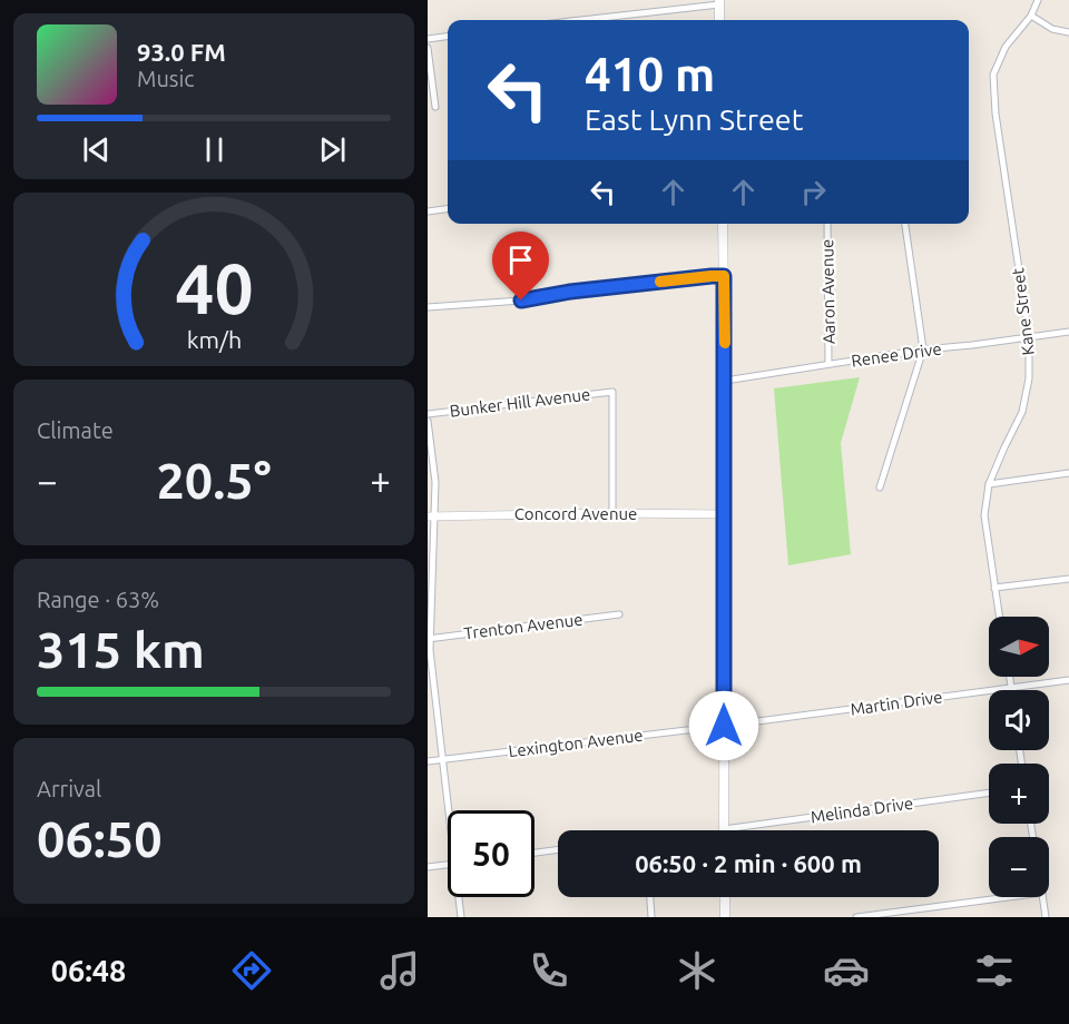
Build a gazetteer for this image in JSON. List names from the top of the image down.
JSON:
{
  "streets": {
    "street": [
      "Aaron Avenue",
      "Kane Street",
      "Renee Drive",
      "Bunker Hill Avenue",
      "Concord Avenue",
      "Trenton Avenue",
      "Martin Drive",
      "Lexington Avenue",
      "Melinda Drive"
    ]
  },
  "crossings": [
    ["Aaron Avenue", "Renee Drive"],
    ["Kane Street", "Renee Drive"],
    ["Bunker Hill Avenue", "Concord Avenue"],
    ["Martin Drive", "Lexington Avenue"]
  ],
  "north": "right",
  "page": {
    "turn": ["410 m", "East Lynn Street"],
    "song": ["93.0 FM", "Music"],
    "tile": [
      "Climate",
      ["Range · 63%", "315 km"],
      ["Arrival", "06:50"]
    ],
    "heat": ["−", "20.5°", "+"],
    "map_buttons": ["+", "−"],
    "limit": "50",
    "trip": "06:50 · 2 min · 600 m",
    "tabs": "06:48",
    "gauge": ["40", "km/h"]
  }
}
